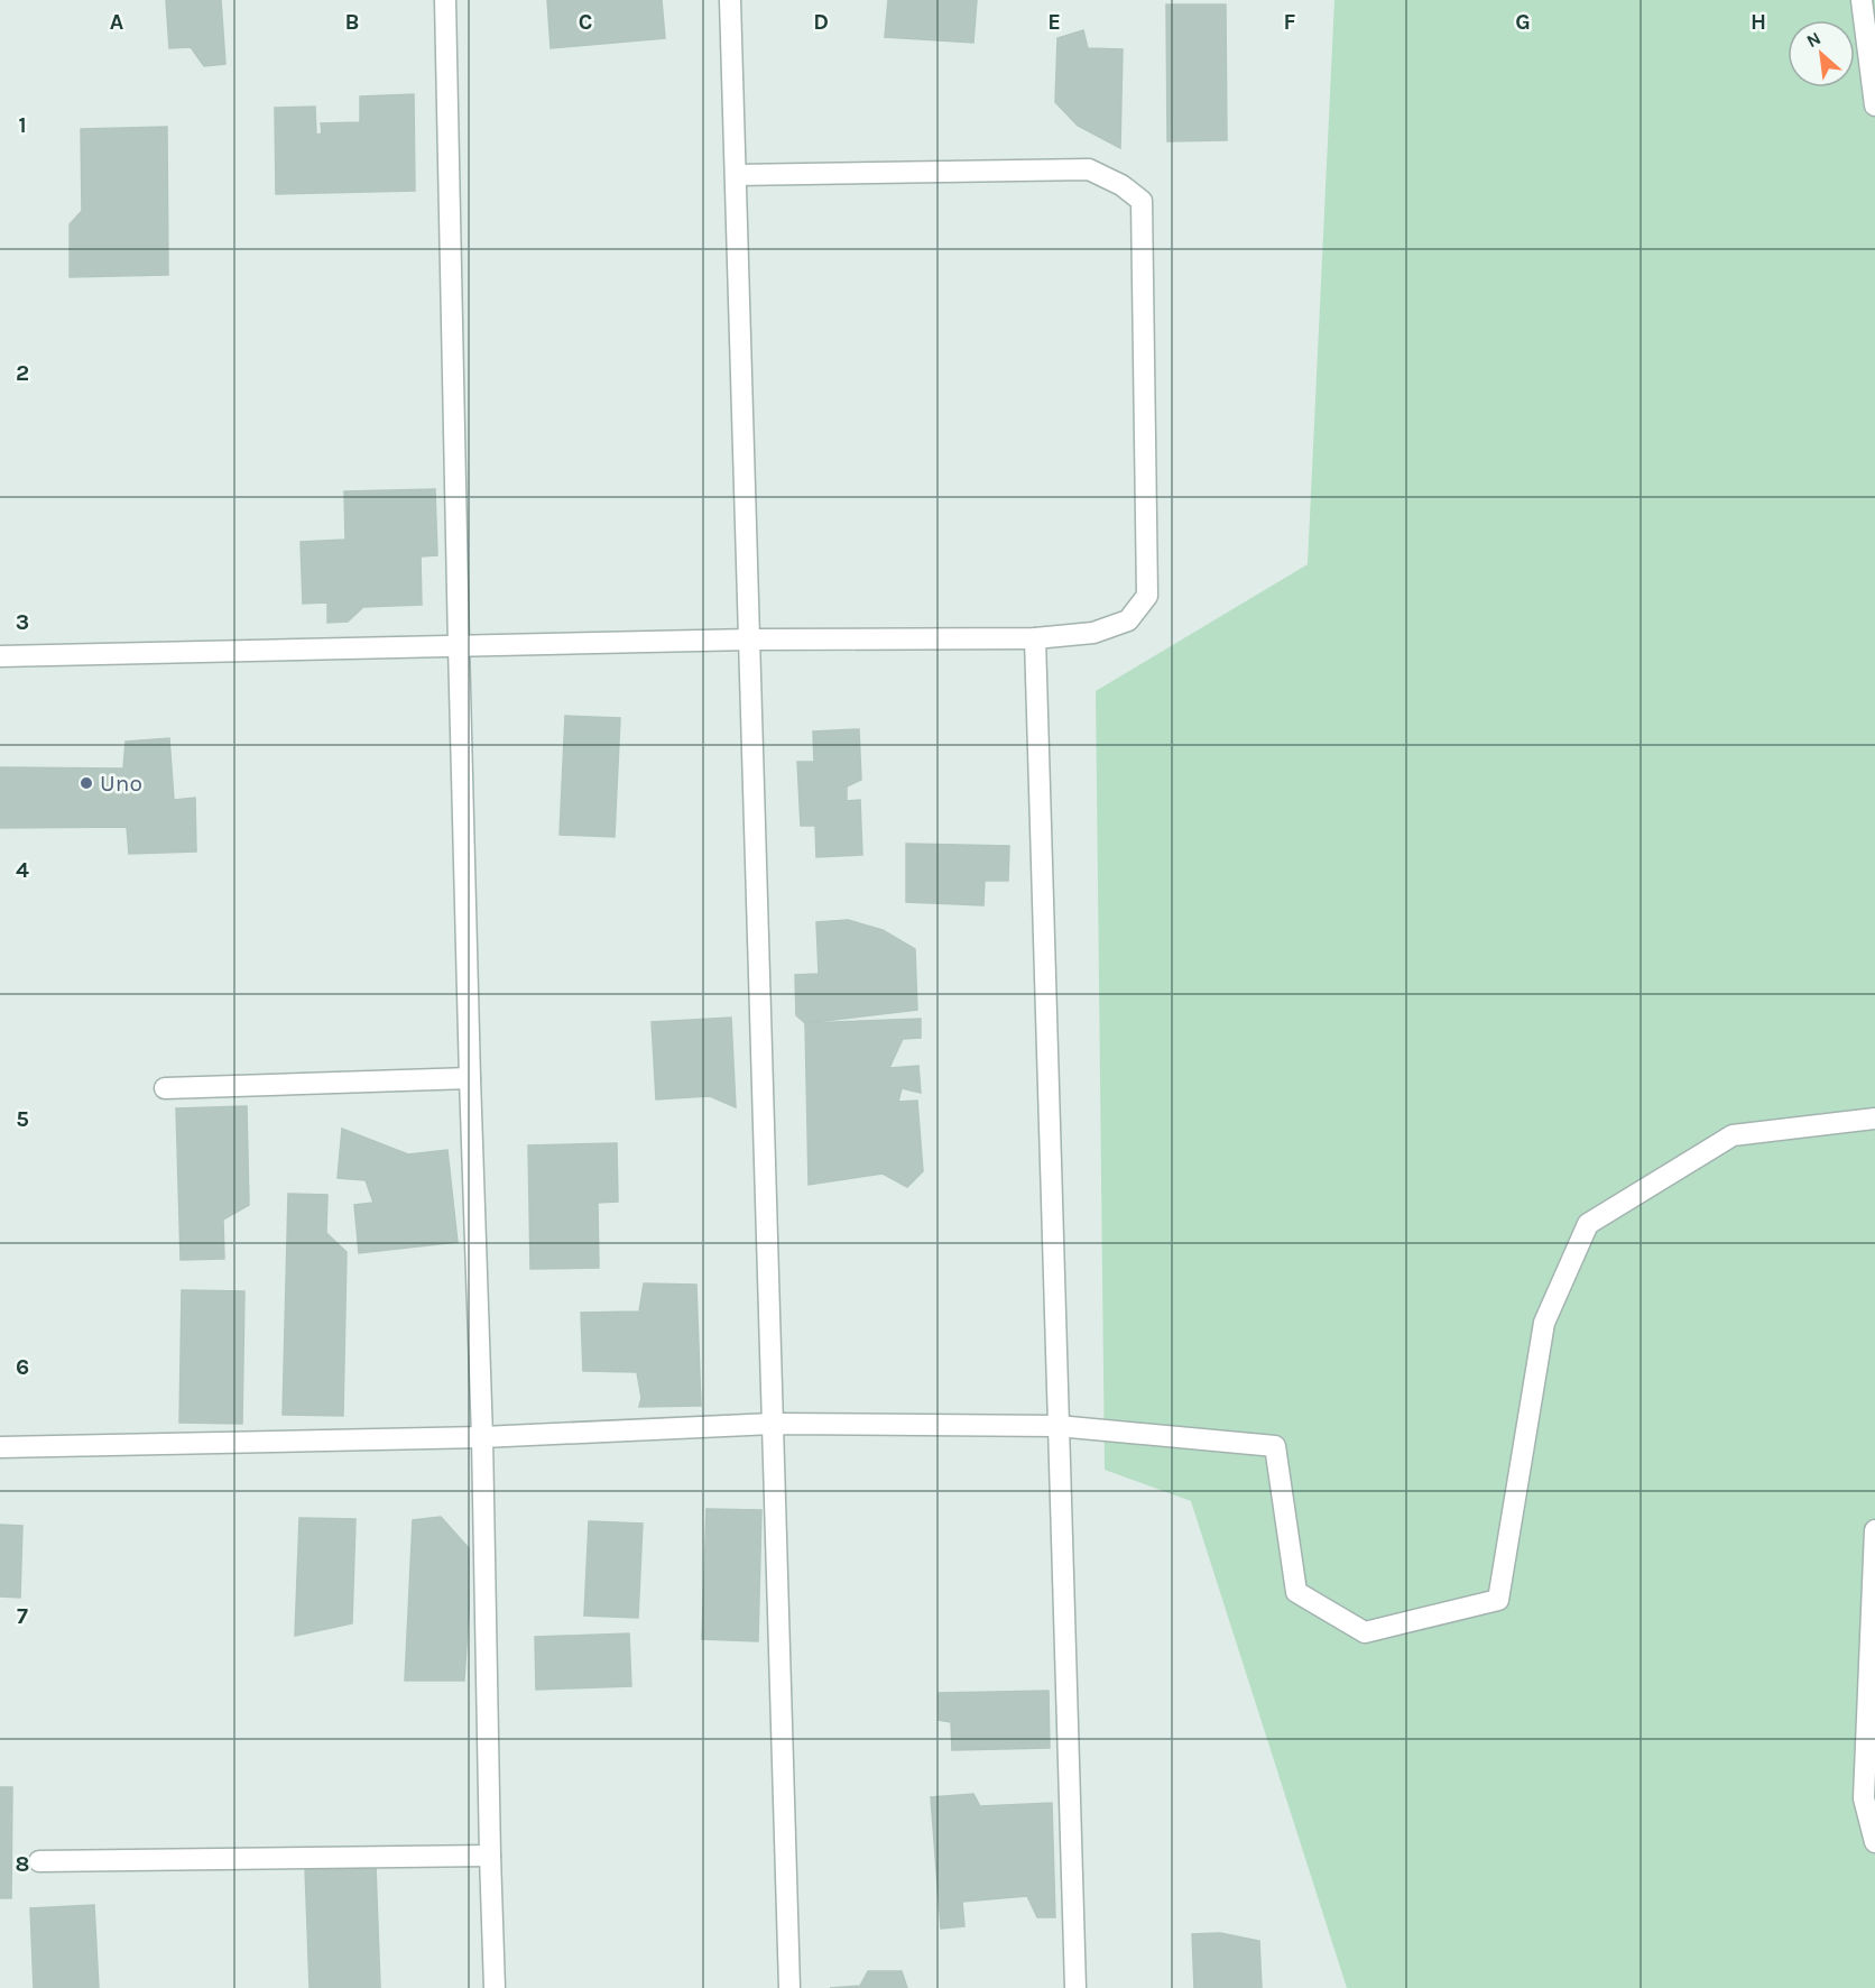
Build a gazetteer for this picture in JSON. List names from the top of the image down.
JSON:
{
  "places": ["Uno"],
  "north": "top left",
  "grid": {
    "columns": [
      "A",
      "B",
      "C",
      "D",
      "E",
      "F",
      "G",
      "H"
    ],
    "rows": [
      "1",
      "2",
      "3",
      "4",
      "5",
      "6",
      "7",
      "8"
    ]
  }
}
